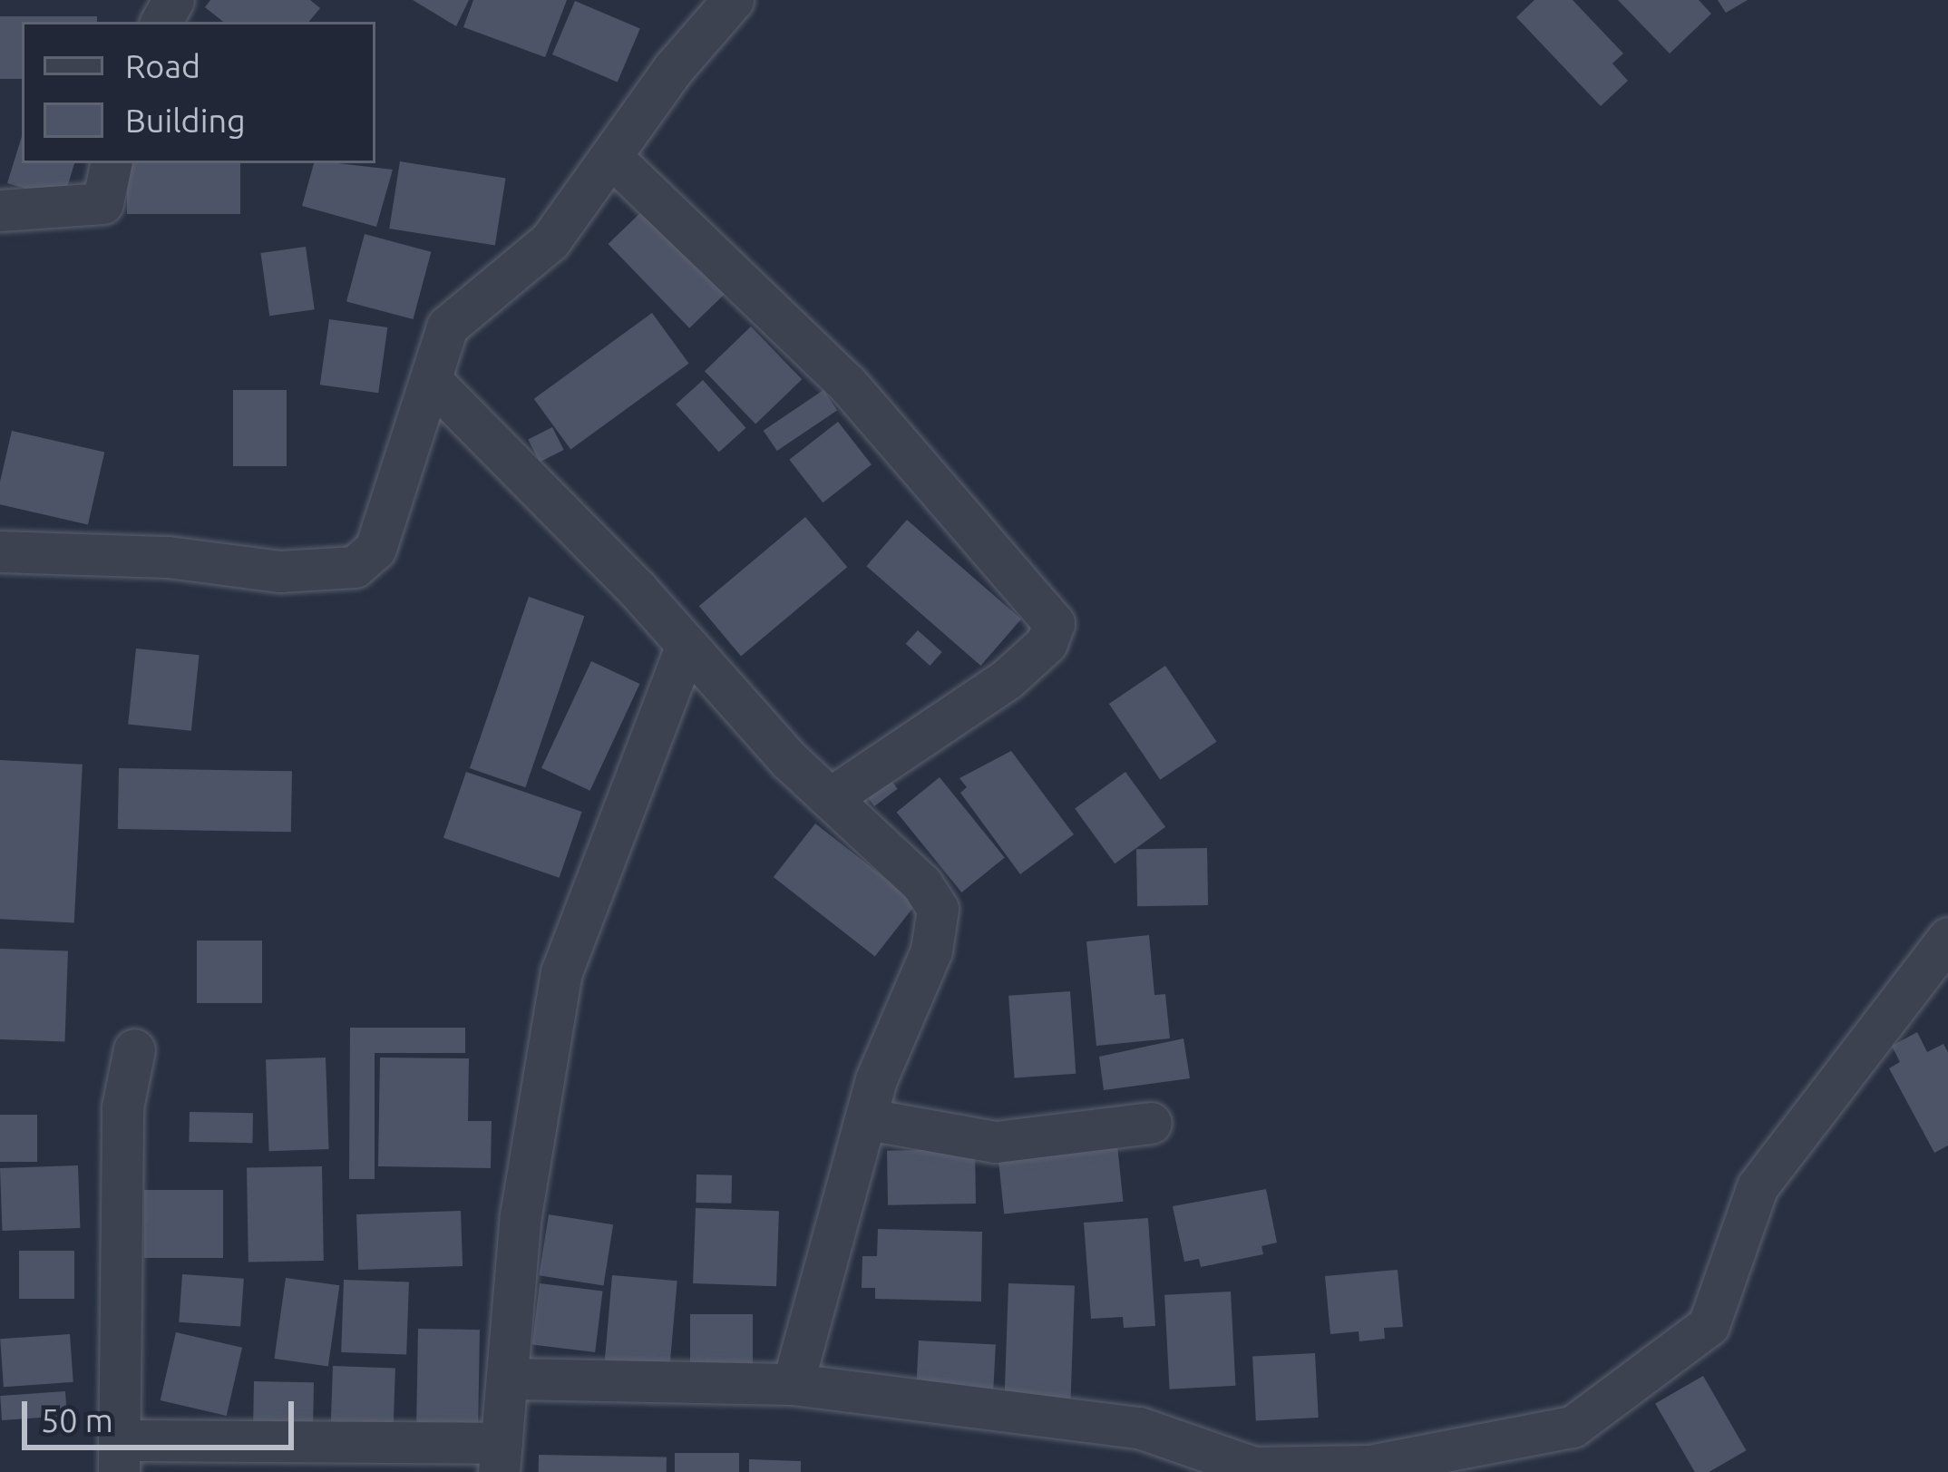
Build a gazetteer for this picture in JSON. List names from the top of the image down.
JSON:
{
  "legend": ["Road", "Building"],
  "scale_bar": "50 m"
}
